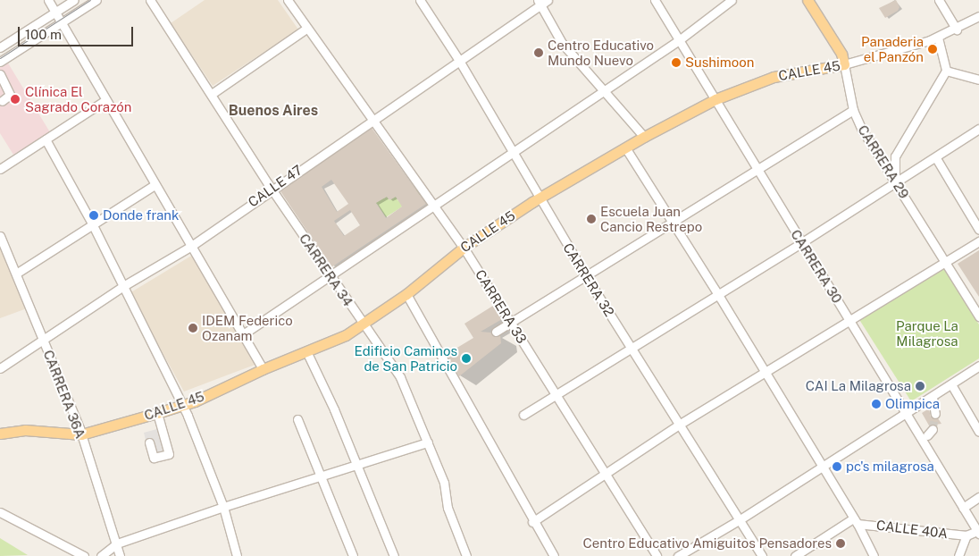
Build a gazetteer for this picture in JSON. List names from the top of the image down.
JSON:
{
  "streets": {
    "main road": ["CALLE 45", "CARRERA 29"],
    "street": [
      "CALLE 47",
      "CARRERA 30",
      "CARRERA 34",
      "CARRERA 32",
      "CARRERA 33",
      "CARRERA 36A",
      "CALLE 40A"
    ]
  },
  "crossings": [
    ["CALLE 45", "CARRERA 29"],
    ["CALLE 45", "CARRERA 30"],
    ["CALLE 45", "CARRERA 34"],
    ["CALLE 45", "CARRERA 32"],
    ["CALLE 45", "CARRERA 33"],
    ["CALLE 45", "CARRERA 36A"],
    ["CALLE 47", "CARRERA 34"],
    ["CALLE 47", "CARRERA 32"],
    ["CALLE 47", "CARRERA 33"],
    ["CALLE 47", "CARRERA 36A"]
  ],
  "districts": ["Buenos Aires"],
  "parks": ["Parque La Milagrosa"],
  "places": [
    "Panaderia el Panzón",
    "Centro Educativo Mundo Nuevo",
    "Sushimoon",
    "Clínica El Sagrado Corazón",
    "Donde frank",
    "Escuela Juan Cancio Restrepo",
    "IDEM Federico Ozanam",
    "Edificio Caminos de San Patricio",
    "CAI La Milagrosa",
    "Olimpica",
    "pc's milagrosa",
    "Centro Educativo Amiguitos Pensadores"
  ],
  "scale_bar": "100 m"
}
